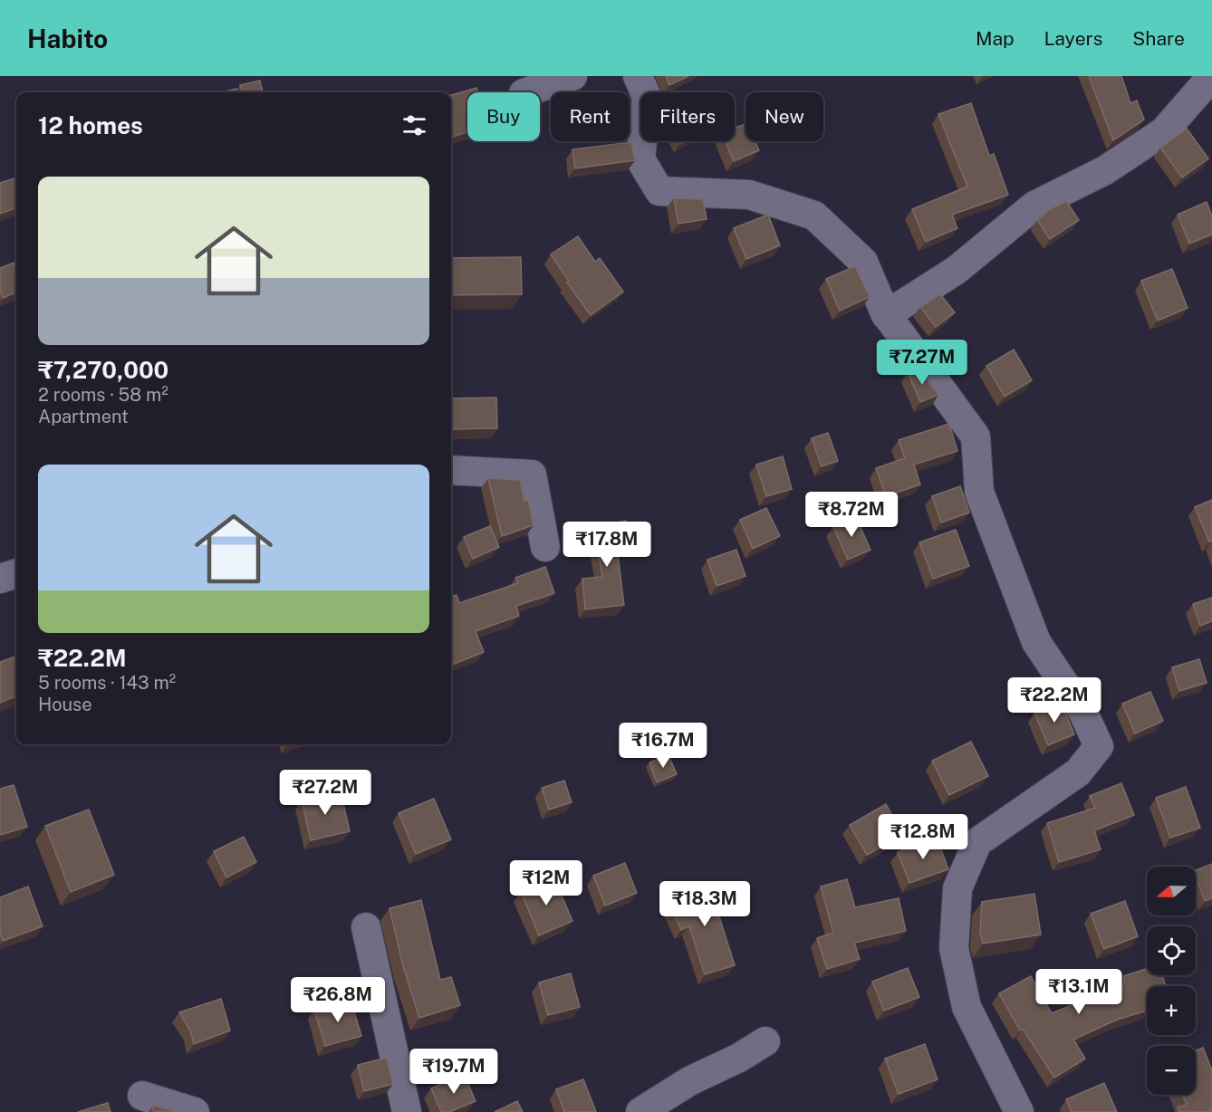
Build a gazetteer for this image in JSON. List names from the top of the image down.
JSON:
{
  "north": "left",
  "page": {
    "header": "Habito",
    "nav": ["Map", "Layers", "Share"],
    "chip": [
      "Buy",
      "Rent",
      "Filters",
      "New"
    ],
    "heading": "12 homes",
    "list": [
      {
        "name": "₹7,270,000",
        "note": "2 rooms · 58 m² · Apartment"
      },
      {
        "name": "₹22.2M",
        "note": "5 rooms · 143 m² · House"
      }
    ],
    "price": [
      "₹7.27M",
      "₹8.72M",
      "₹17.8M",
      "₹22.2M",
      "₹16.7M",
      "₹27.2M",
      "₹12.8M",
      "₹12M",
      "₹18.3M",
      "₹13.1M",
      "₹26.8M",
      "₹19.7M"
    ],
    "map_buttons": ["+", "−"]
  }
}
